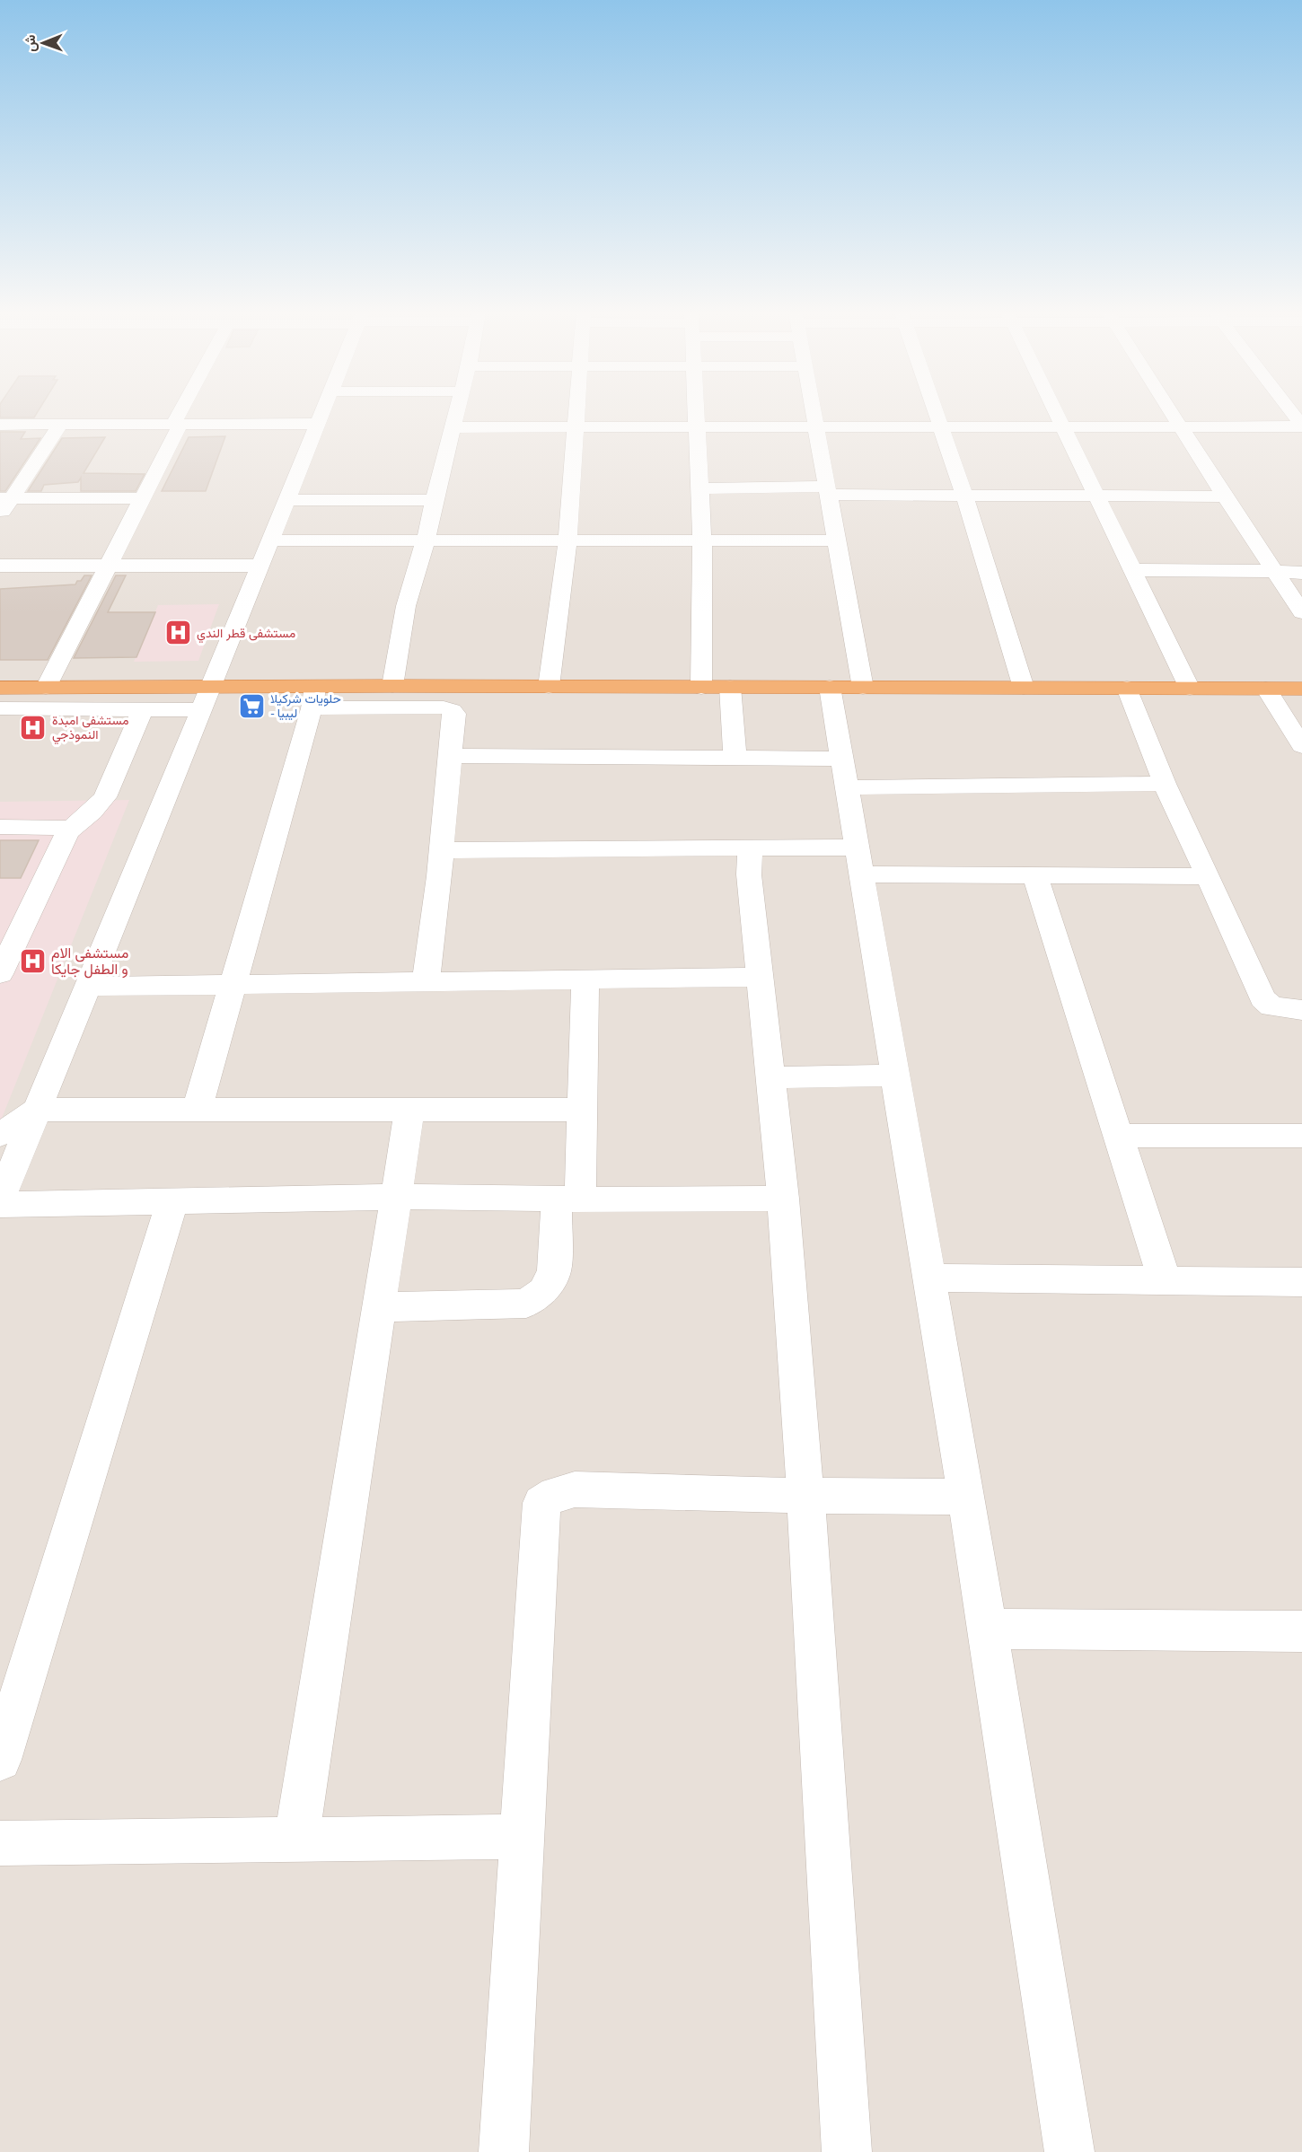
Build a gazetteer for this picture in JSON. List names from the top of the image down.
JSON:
{
  "places": {
    "hospital": ["مستشفى قطر الندي", "مستشفى امبدة النموذجي", "مستشفى الام و الطفل جايكا"],
    "supermarket": ["حلويات شركيلا - ليبيا"]
  },
  "north": "left"
}
